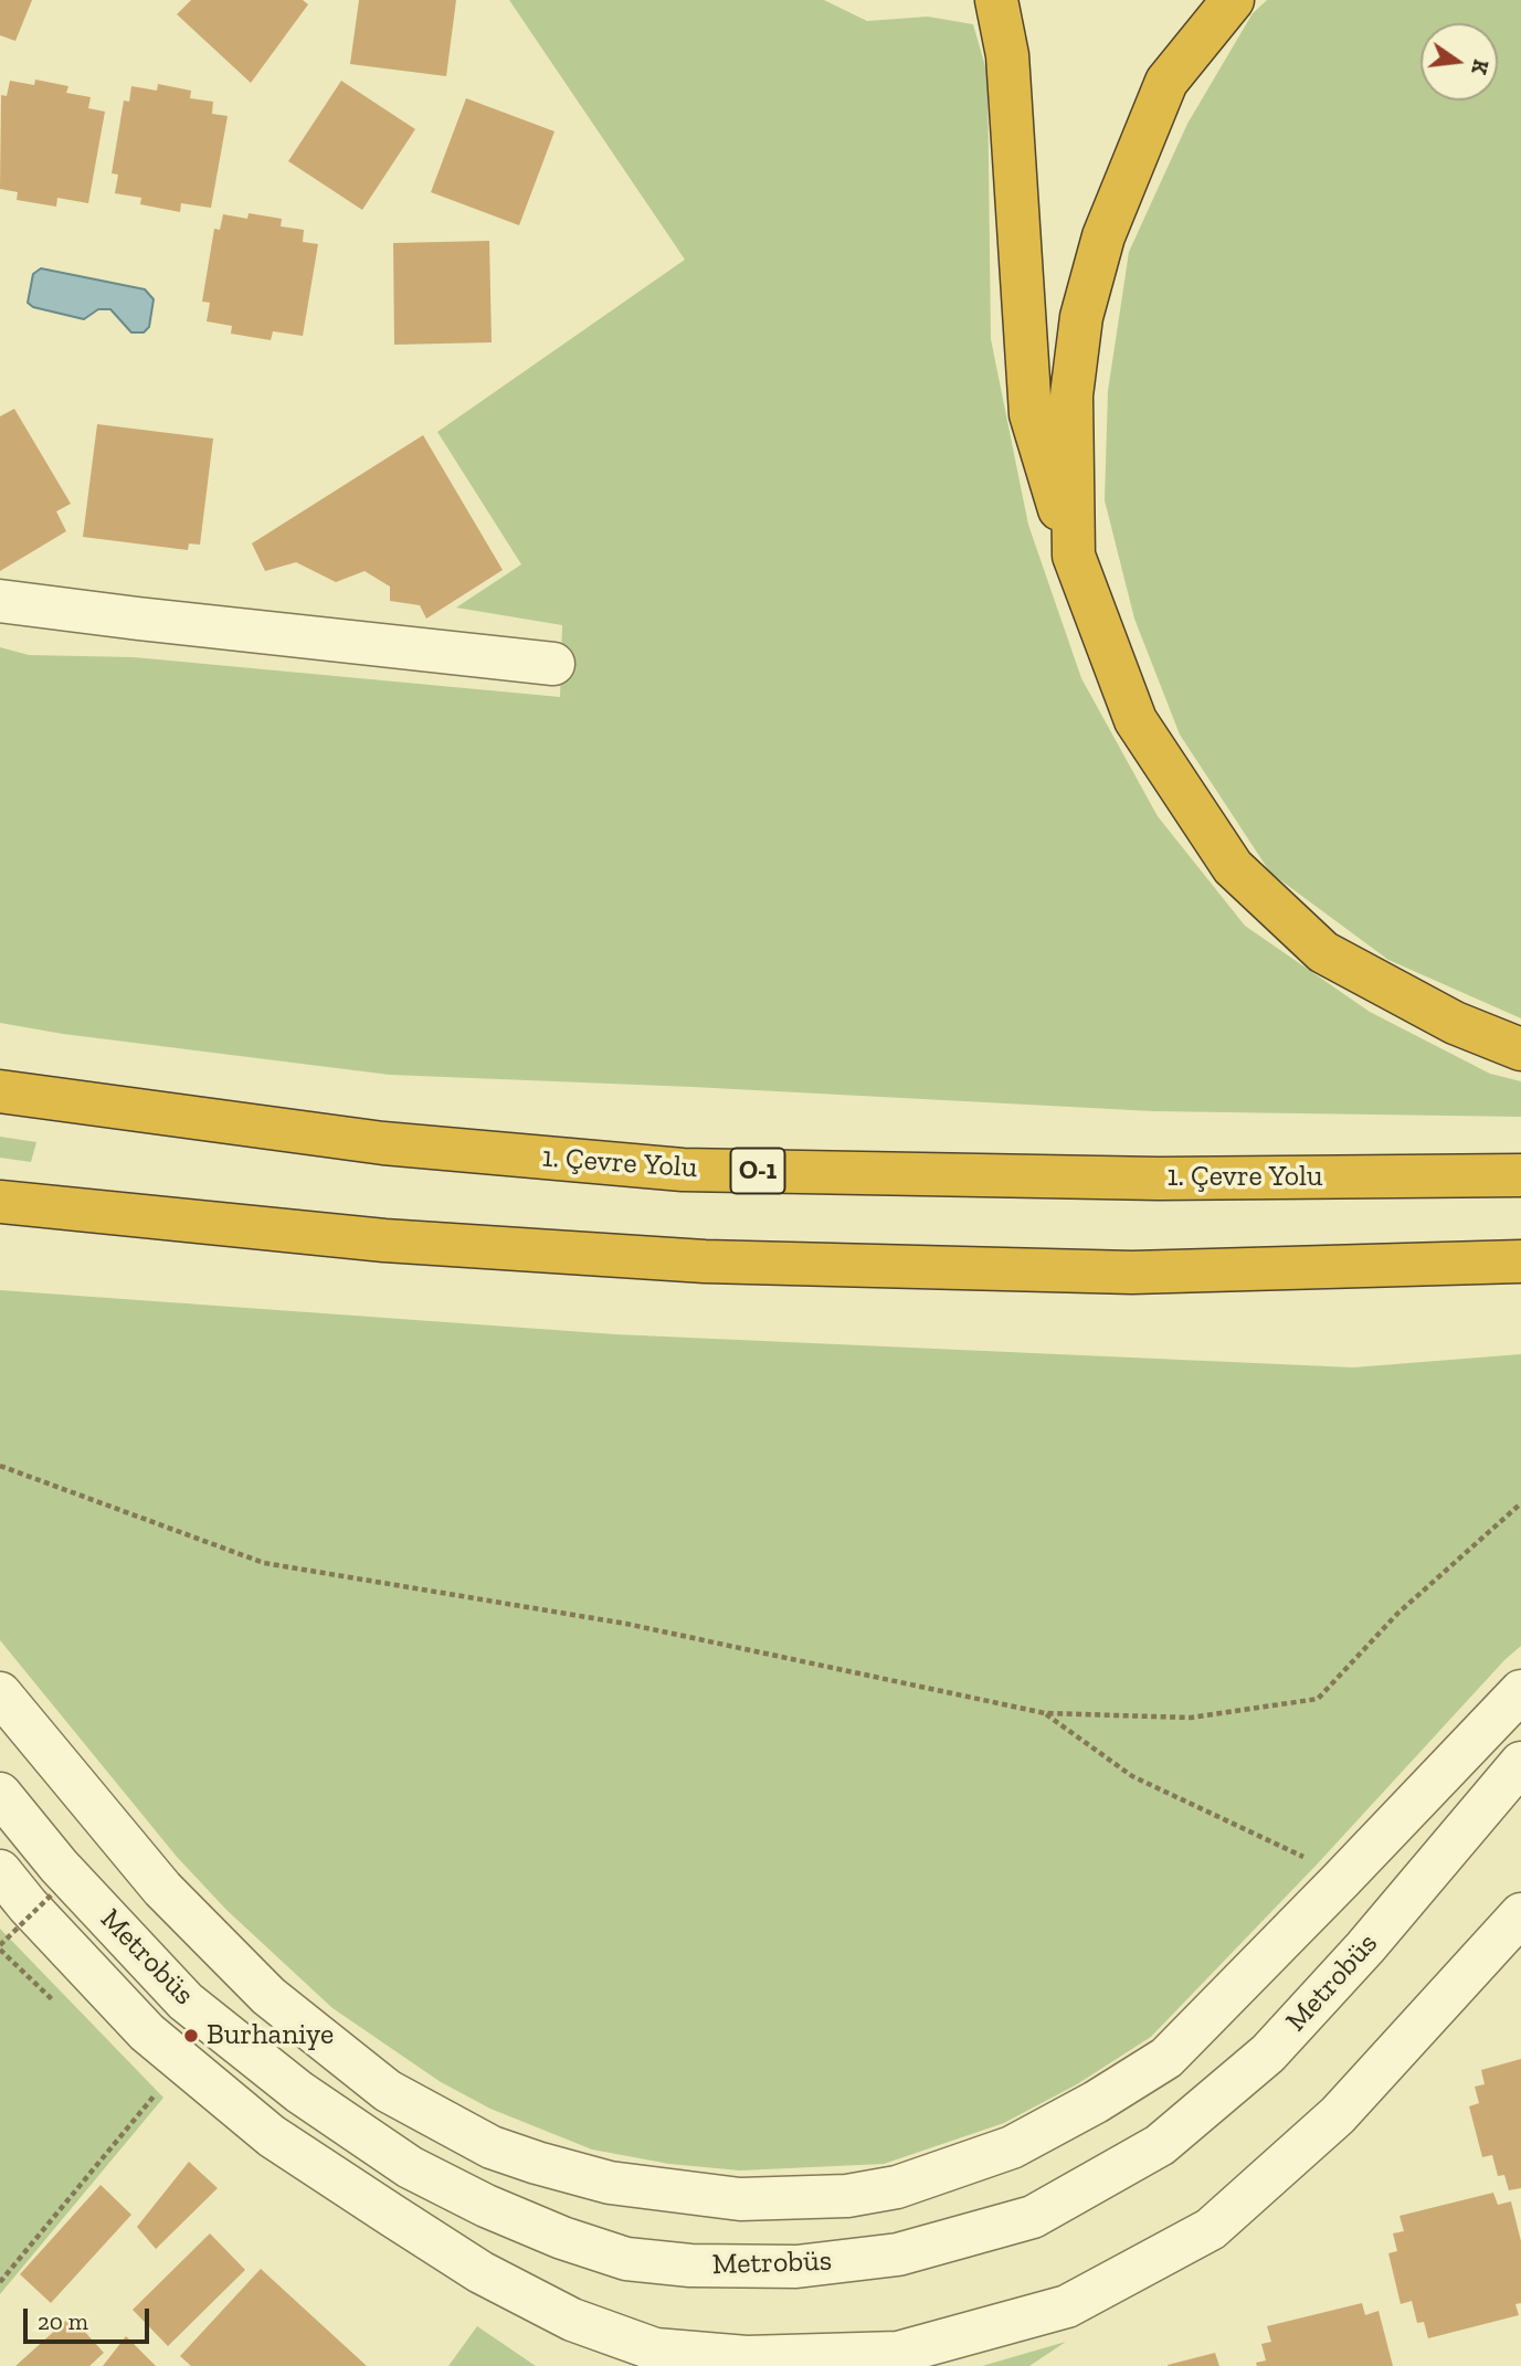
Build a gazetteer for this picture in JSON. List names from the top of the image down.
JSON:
{
  "streets": {
    "highway": ["1. Çevre Yolu", "O-1"],
    "street": ["Metrobüs"]
  },
  "places": ["Burhaniye"],
  "scale_bar": "20 m",
  "north": "right"
}
